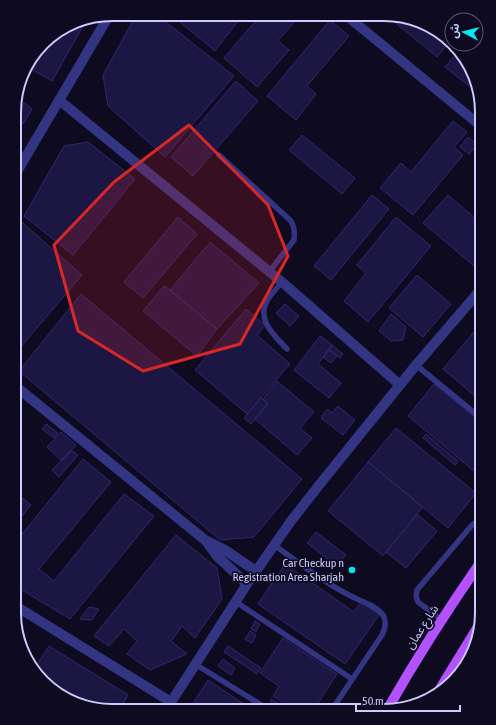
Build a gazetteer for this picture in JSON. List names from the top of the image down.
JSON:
{
  "streets": {
    "main road": ["شارع عمان"]
  },
  "places": ["Car Checkup n Registration Area Sharjah"],
  "scale_bar": "50 m",
  "north": "left"
}
